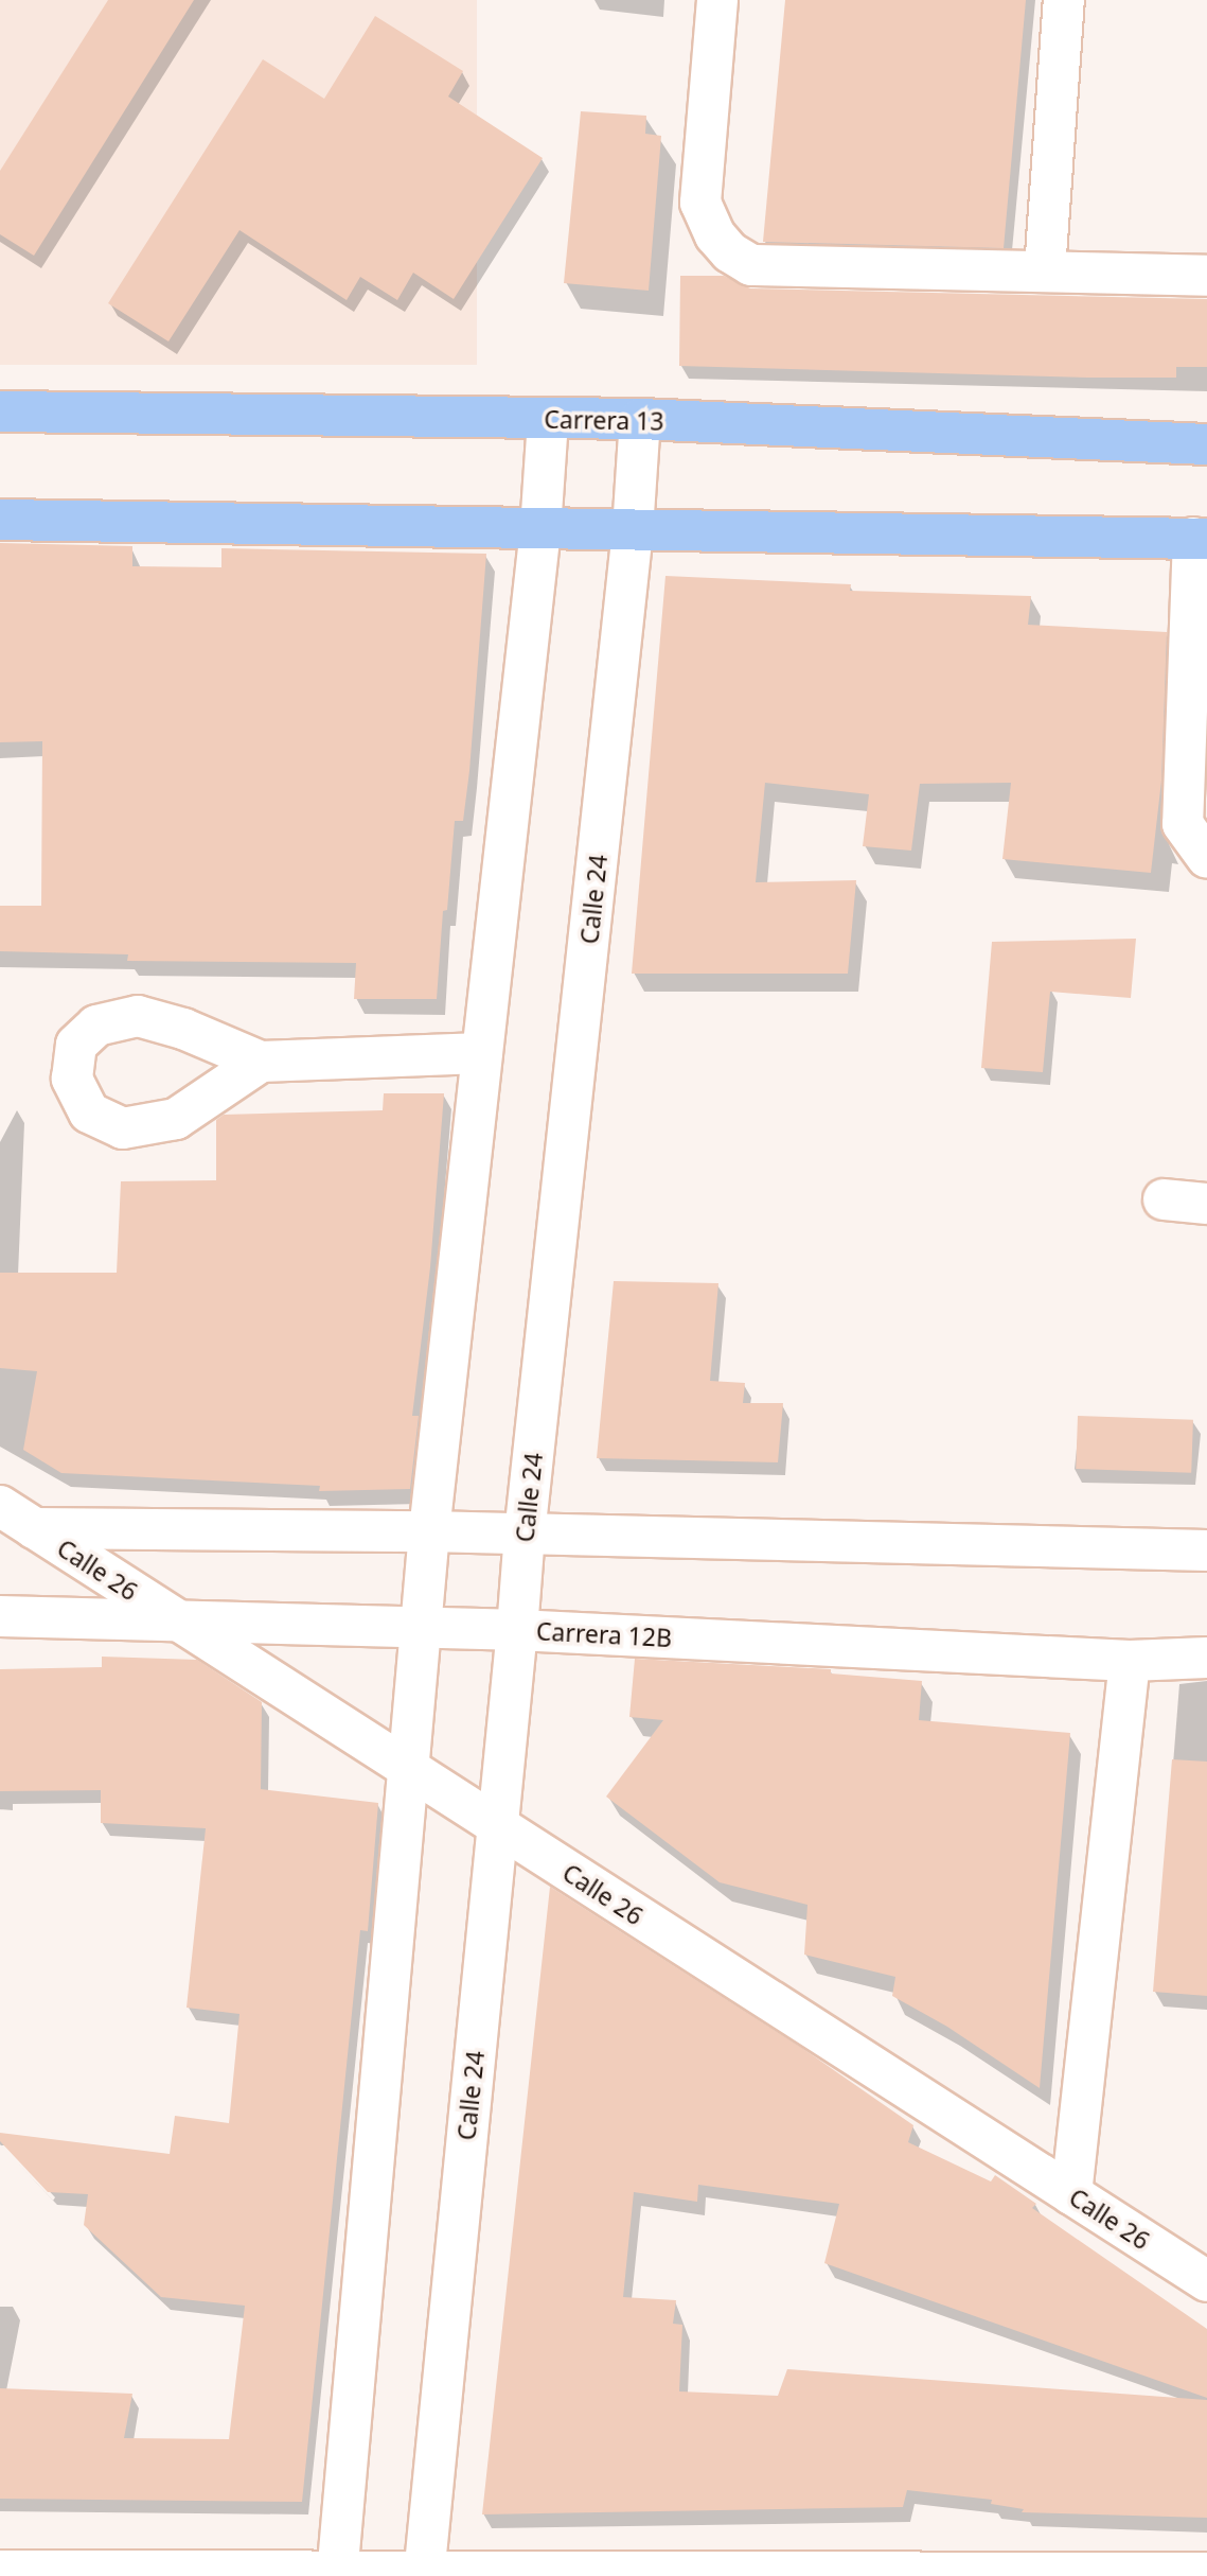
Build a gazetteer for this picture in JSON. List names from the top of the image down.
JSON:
{
  "streets": {
    "main road": ["Carrera 13"],
    "street": ["Calle 24", "Calle 26", "Carrera 12B"]
  },
  "crossings": [
    ["Carrera 13", "Calle 24"],
    ["Calle 24", "Calle 26"],
    ["Calle 24", "Carrera 12B"],
    ["Calle 26", "Carrera 12B"]
  ]
}
